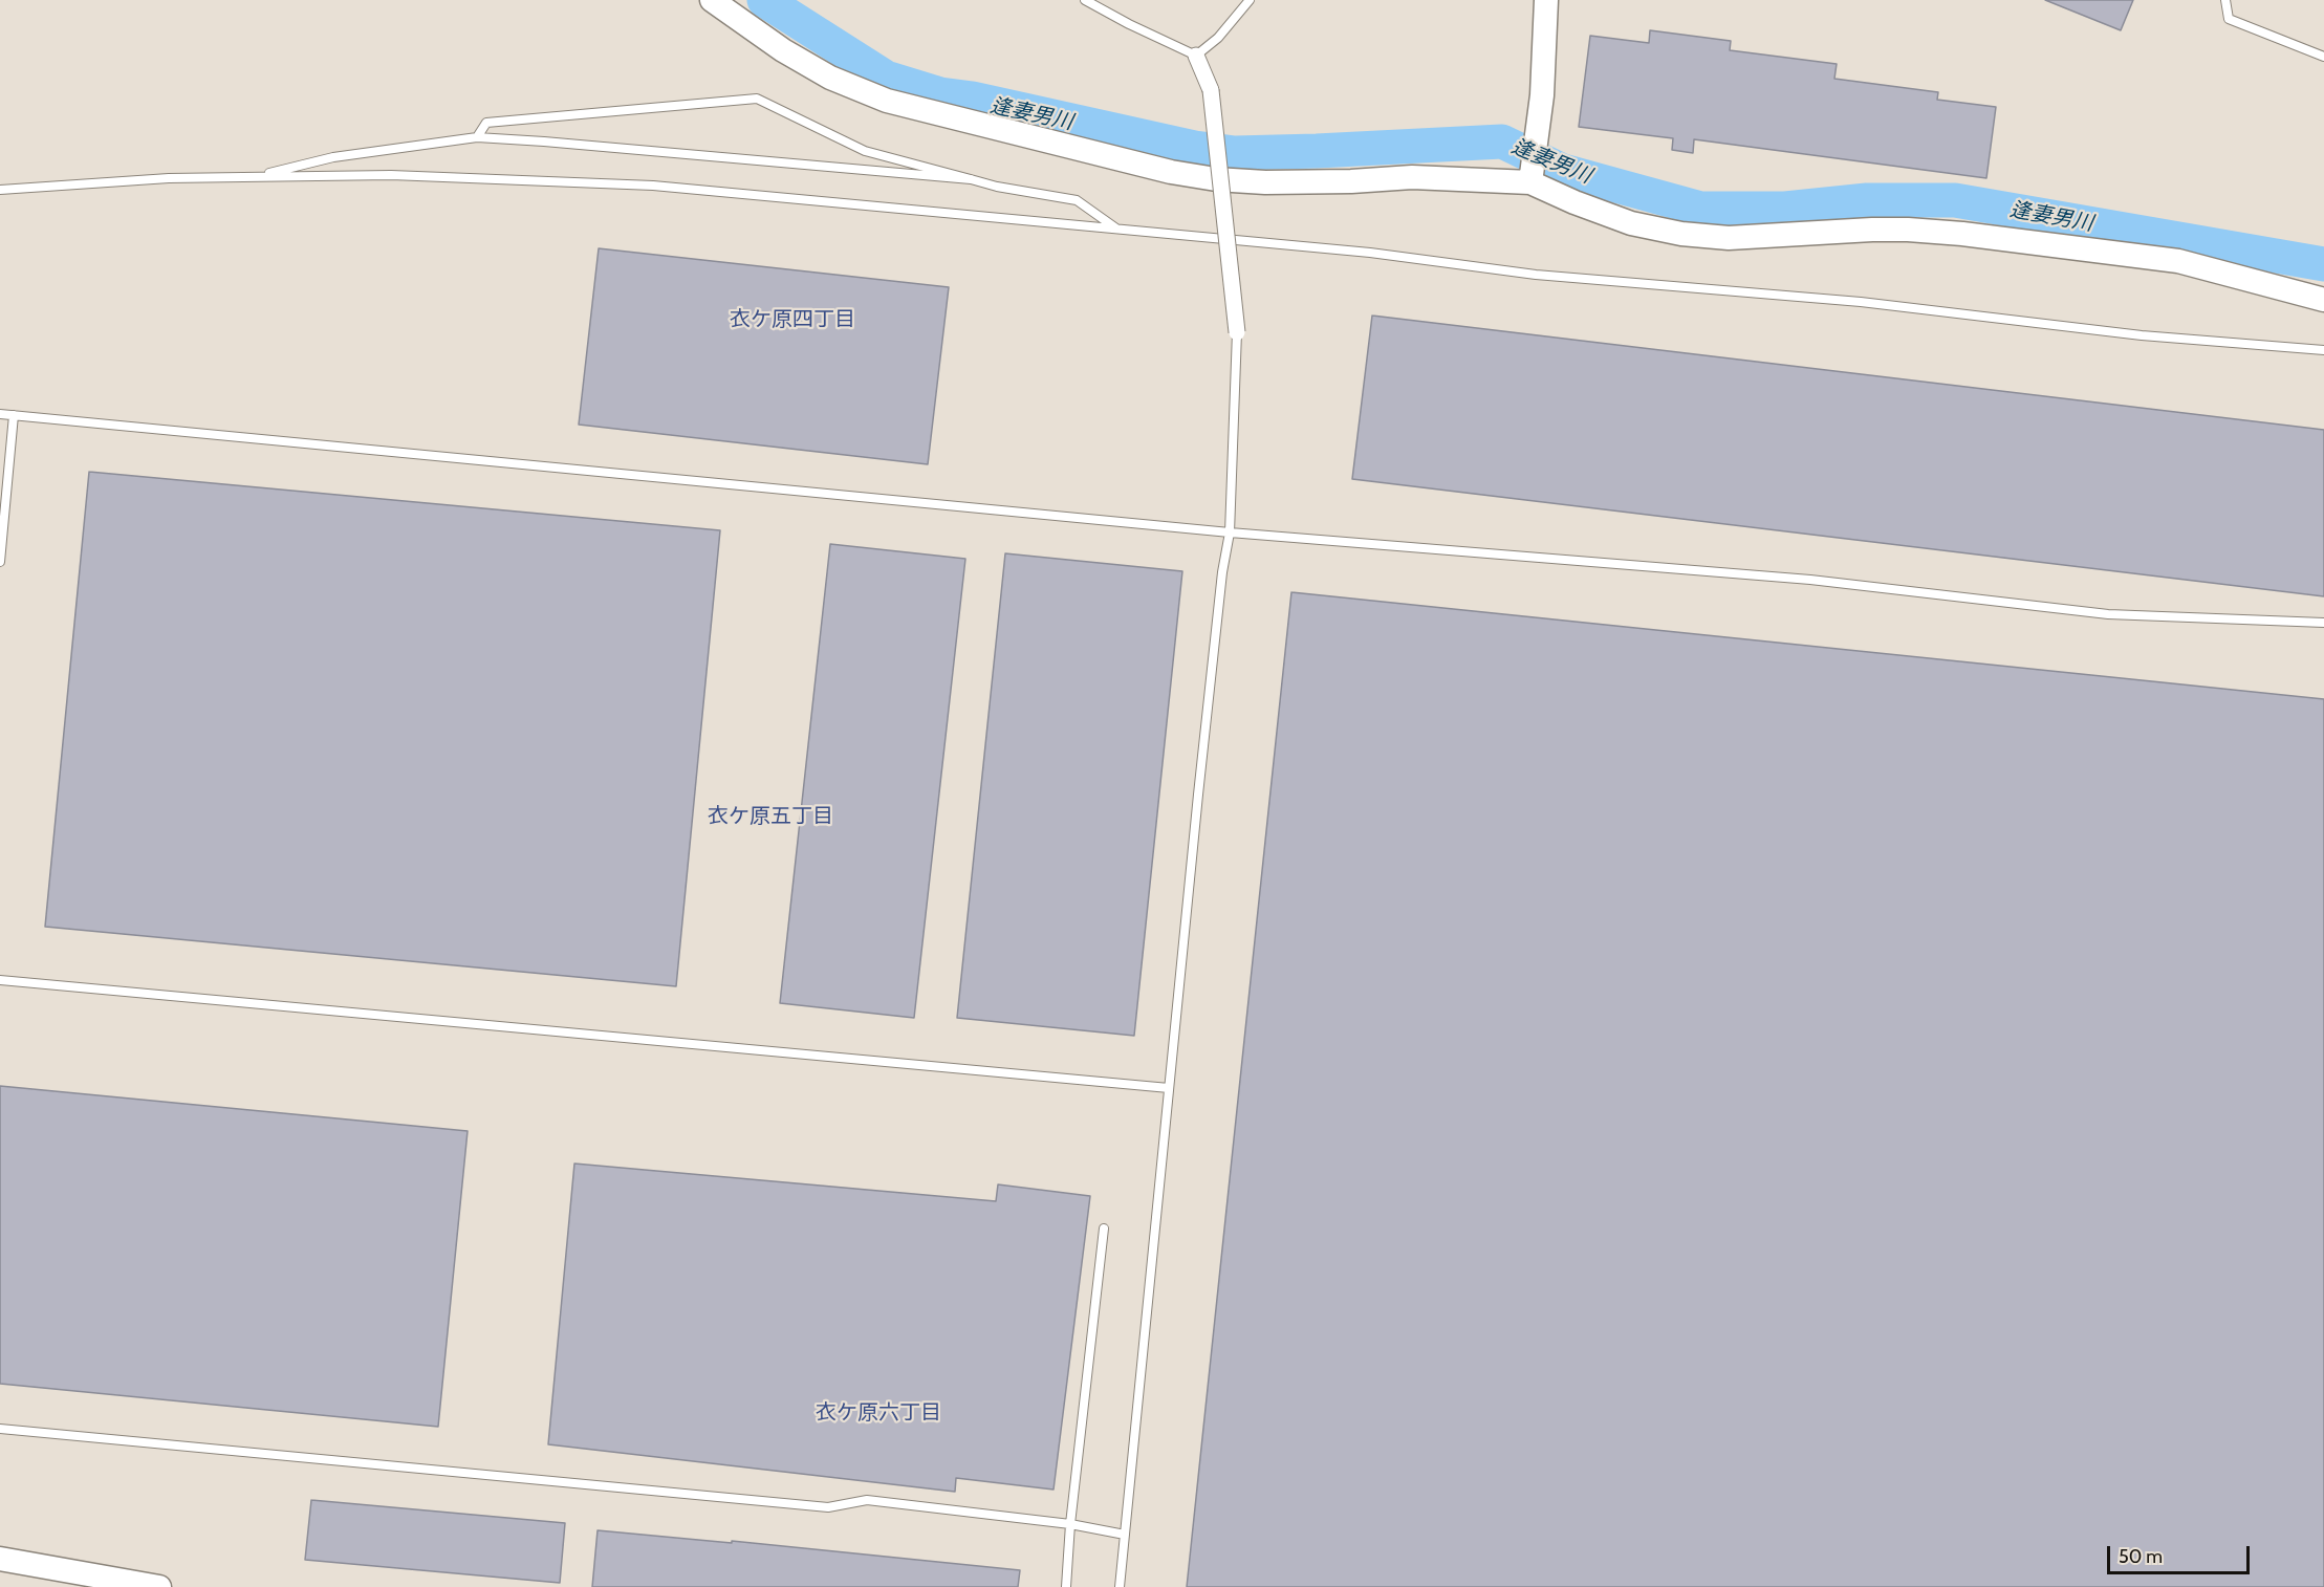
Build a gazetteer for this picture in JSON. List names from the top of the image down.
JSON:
{
  "districts": ["衣ケ原四丁目", "衣ケ原五丁目", "衣ケ原六丁目"],
  "water": ["逢妻男川"],
  "scale_bar": "50 m"
}
